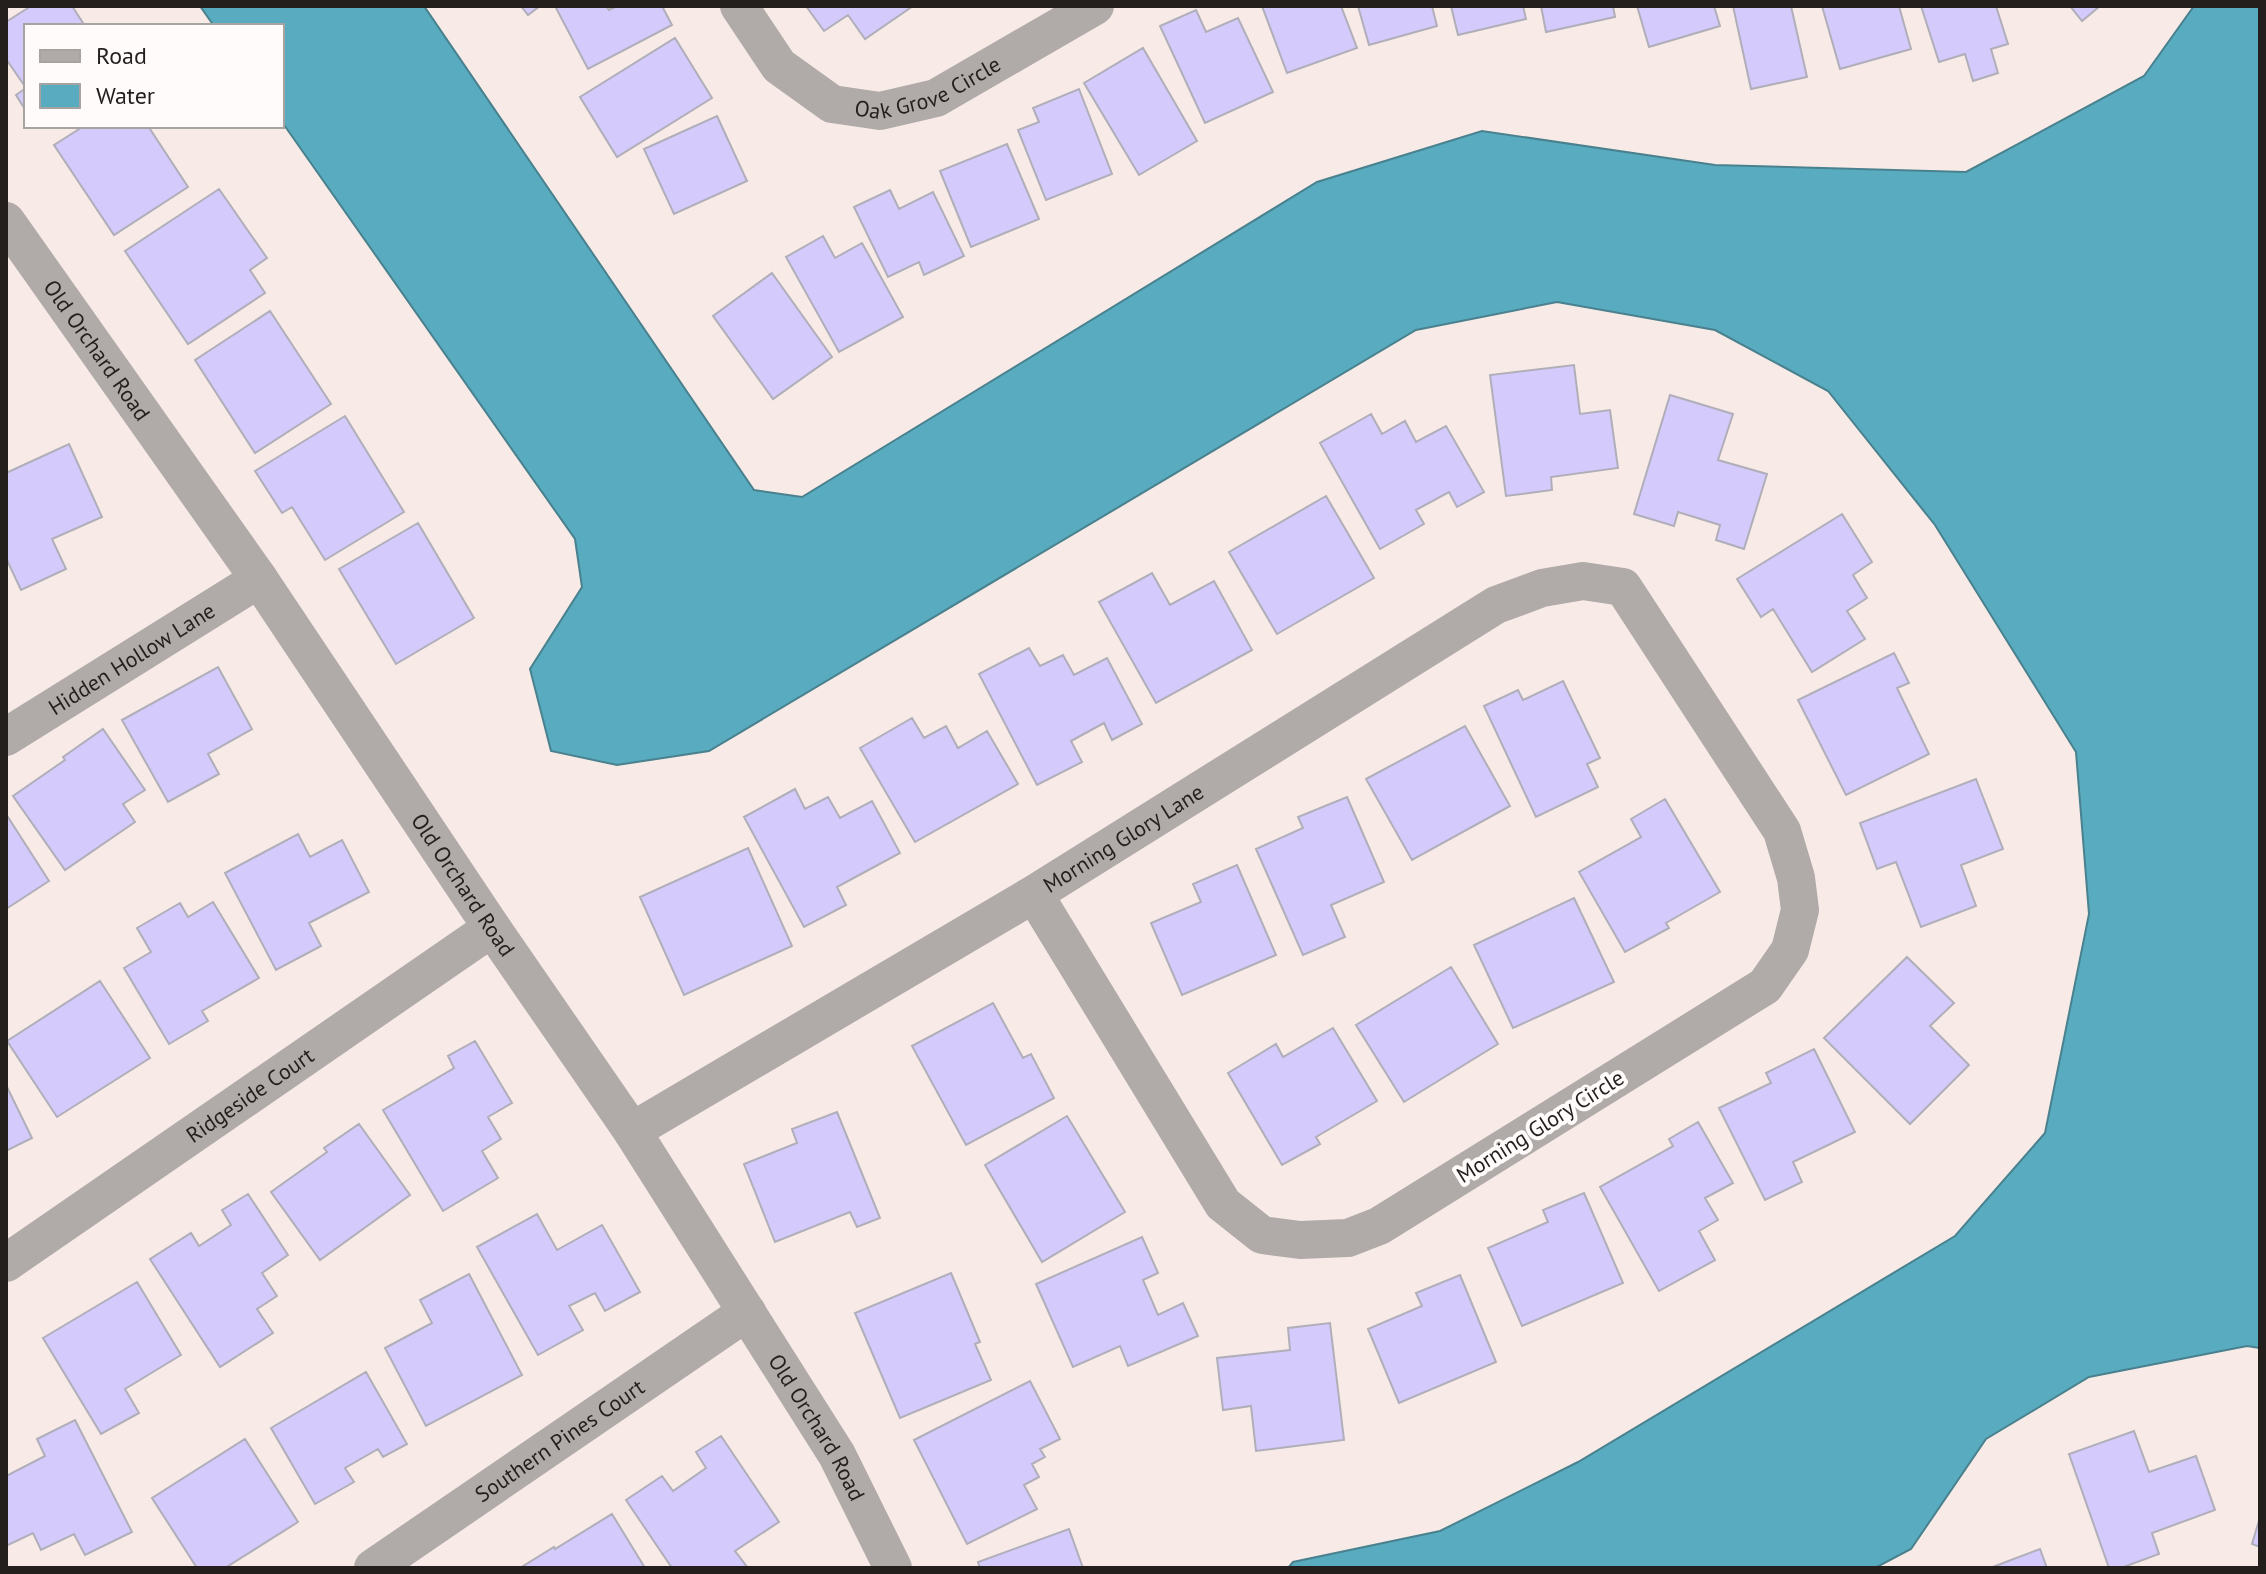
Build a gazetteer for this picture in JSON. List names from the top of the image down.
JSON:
{
  "streets": {
    "street": [
      "Oak Grove Circle",
      "Old Orchard Road",
      "Hidden Hollow Lane",
      "Morning Glory Lane",
      "Ridgeside Court",
      "Morning Glory Circle",
      "Southern Pines Court"
    ]
  },
  "crossings": [
    ["Old Orchard Road", "Hidden Hollow Lane"],
    ["Old Orchard Road", "Morning Glory Lane"],
    ["Old Orchard Road", "Ridgeside Court"],
    ["Old Orchard Road", "Southern Pines Court"],
    ["Morning Glory Lane", "Morning Glory Circle"]
  ],
  "legend": ["Road", "Water"]
}
